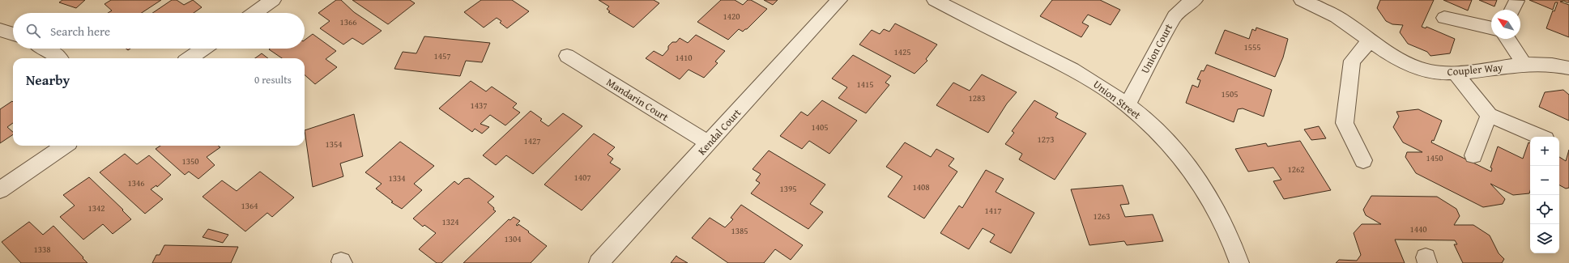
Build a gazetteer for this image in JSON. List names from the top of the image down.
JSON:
{
  "streets": {
    "street": [
      "Union Court",
      "Coupler Way",
      "Mandarin Court",
      "Union Street",
      "Kendal Court"
    ]
  },
  "crossings": [
    ["Union Court", "Union Street"],
    ["Mandarin Court", "Kendal Court"]
  ],
  "house_numbers": [
    "1420",
    "1366",
    "1555",
    "1425",
    "1457",
    "1410",
    "1415",
    "1505",
    "1283",
    "1437",
    "1405",
    "1273",
    "1427",
    "1354",
    "1450",
    "1350",
    "1262",
    "1407",
    "1334",
    "1346",
    "1408",
    "1395",
    "1364",
    "1342",
    "1417",
    "1263",
    "1324",
    "1440",
    "1385",
    "1304",
    "1338"
  ],
  "north": "top left",
  "page": {
    "search": "Search here",
    "heading": ["Nearby", "0 results"],
    "map_buttons": ["+", "−"]
  }
}
